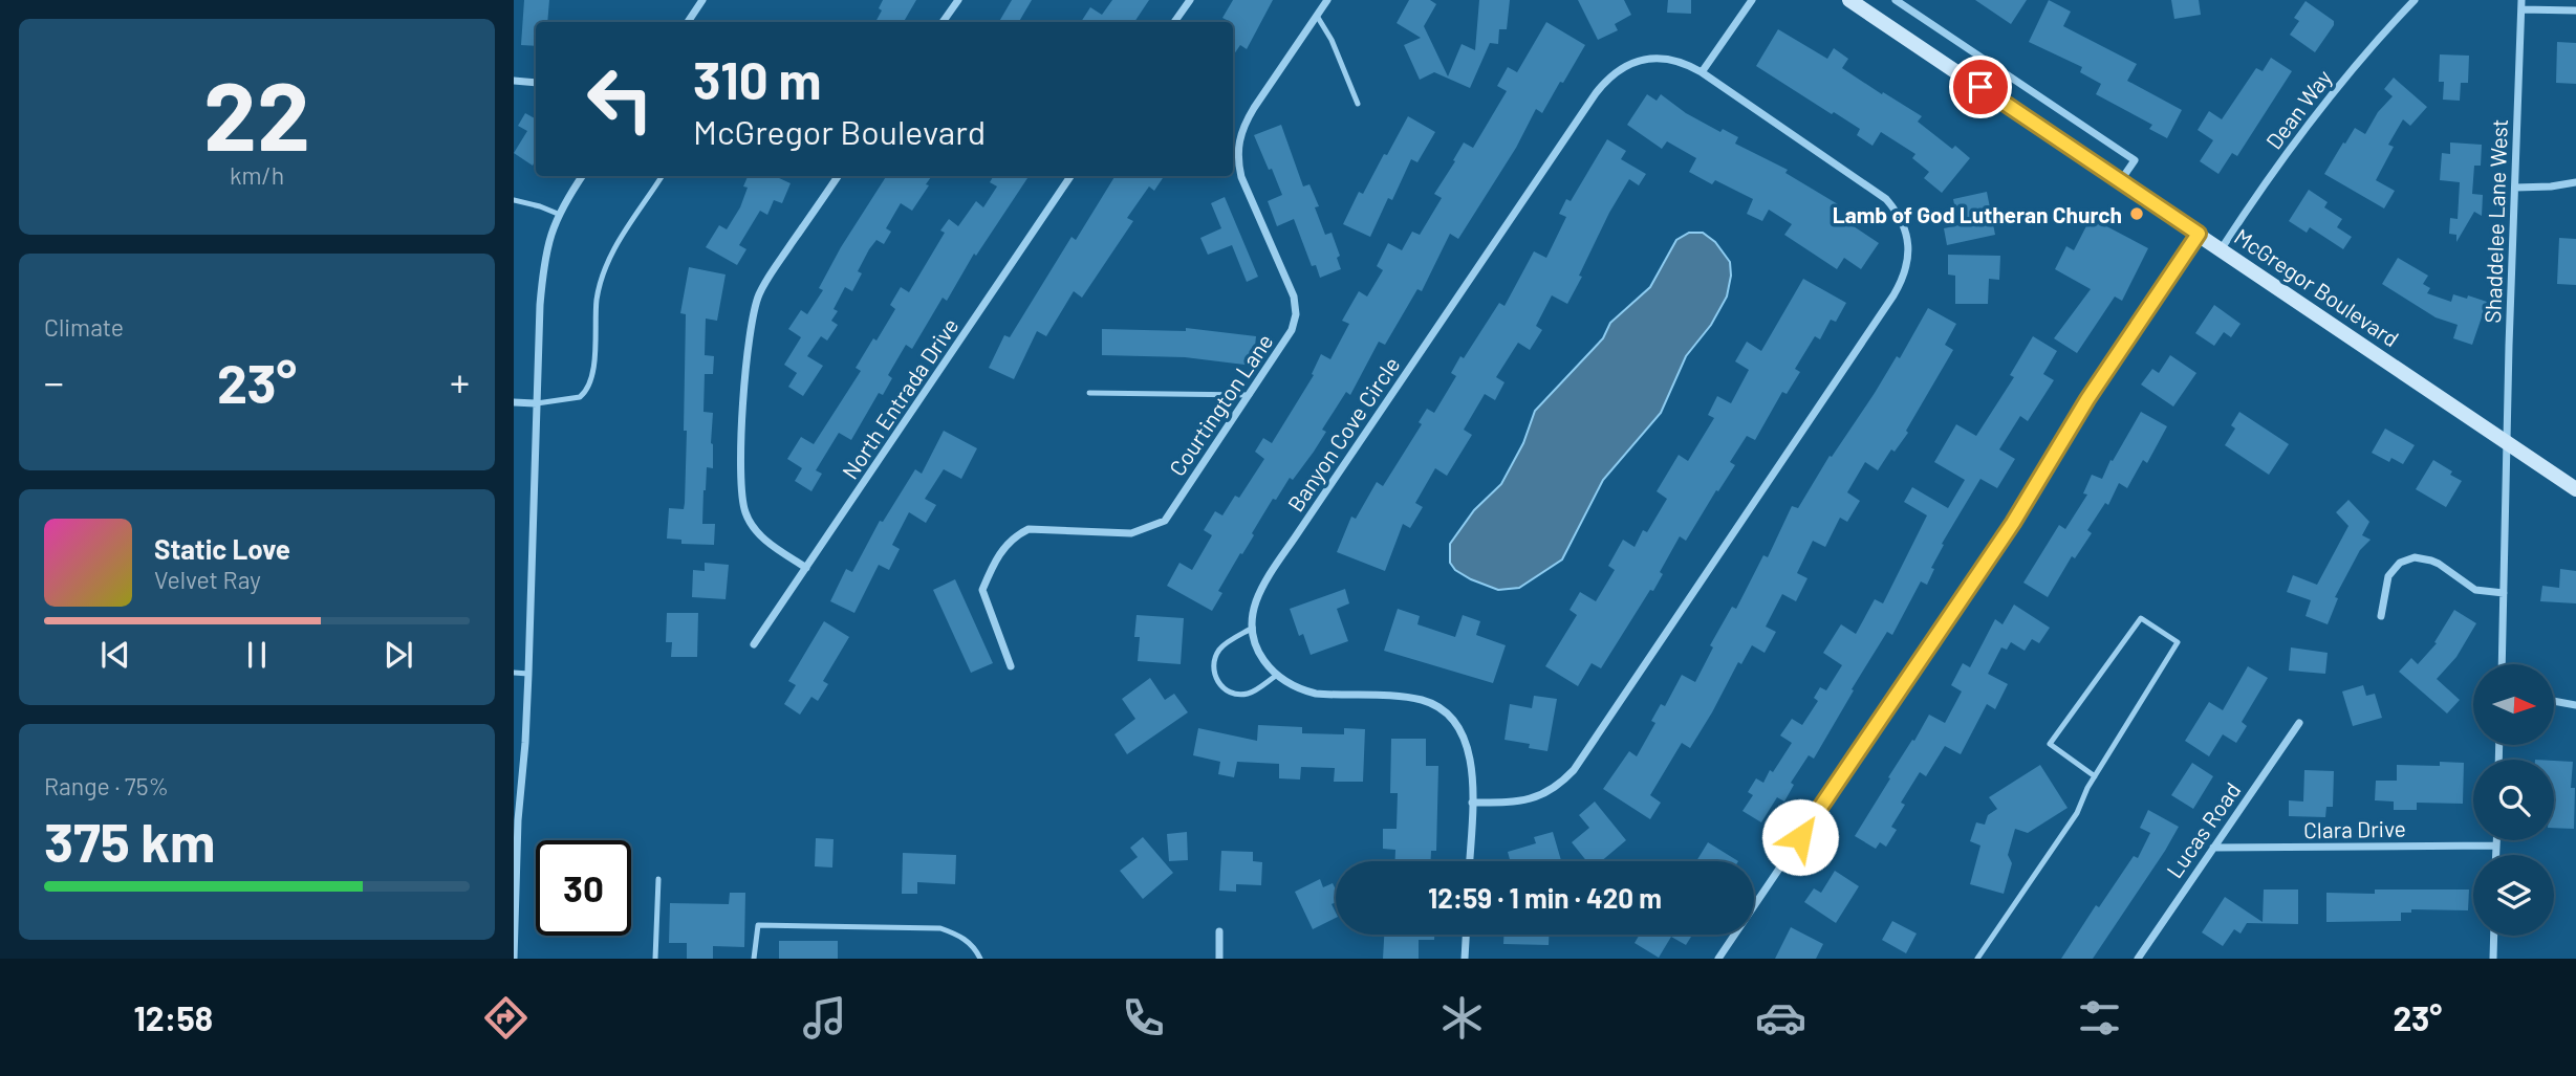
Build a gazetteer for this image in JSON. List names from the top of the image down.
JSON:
{
  "streets": {
    "main road": ["McGregor Boulevard"],
    "street": [
      "Dean Way",
      "Shaddelee Lane West",
      "North Entrada Drive",
      "Courtington Lane",
      "Banyon Cove Circle",
      "Clara Drive",
      "Lucas Road"
    ]
  },
  "crossings": [
    ["Dean Way", "McGregor Boulevard"],
    ["Shaddelee Lane West", "McGregor Boulevard"],
    ["Clara Drive", "Lucas Road"]
  ],
  "places": ["Lamb of God Lutheran Church"],
  "north": "right",
  "page": {
    "tile": [
      ["22", "km/h"],
      "Climate",
      ["Range · 75%", "375 km"]
    ],
    "turn": ["310 m", "McGregor Boulevard"],
    "heat": ["−", "23°", "+"],
    "song": ["Static Love", "Velvet Ray"],
    "limit": "30",
    "trip": "12:59 · 1 min · 420 m",
    "tabs": ["12:58", "23°"]
  }
}
